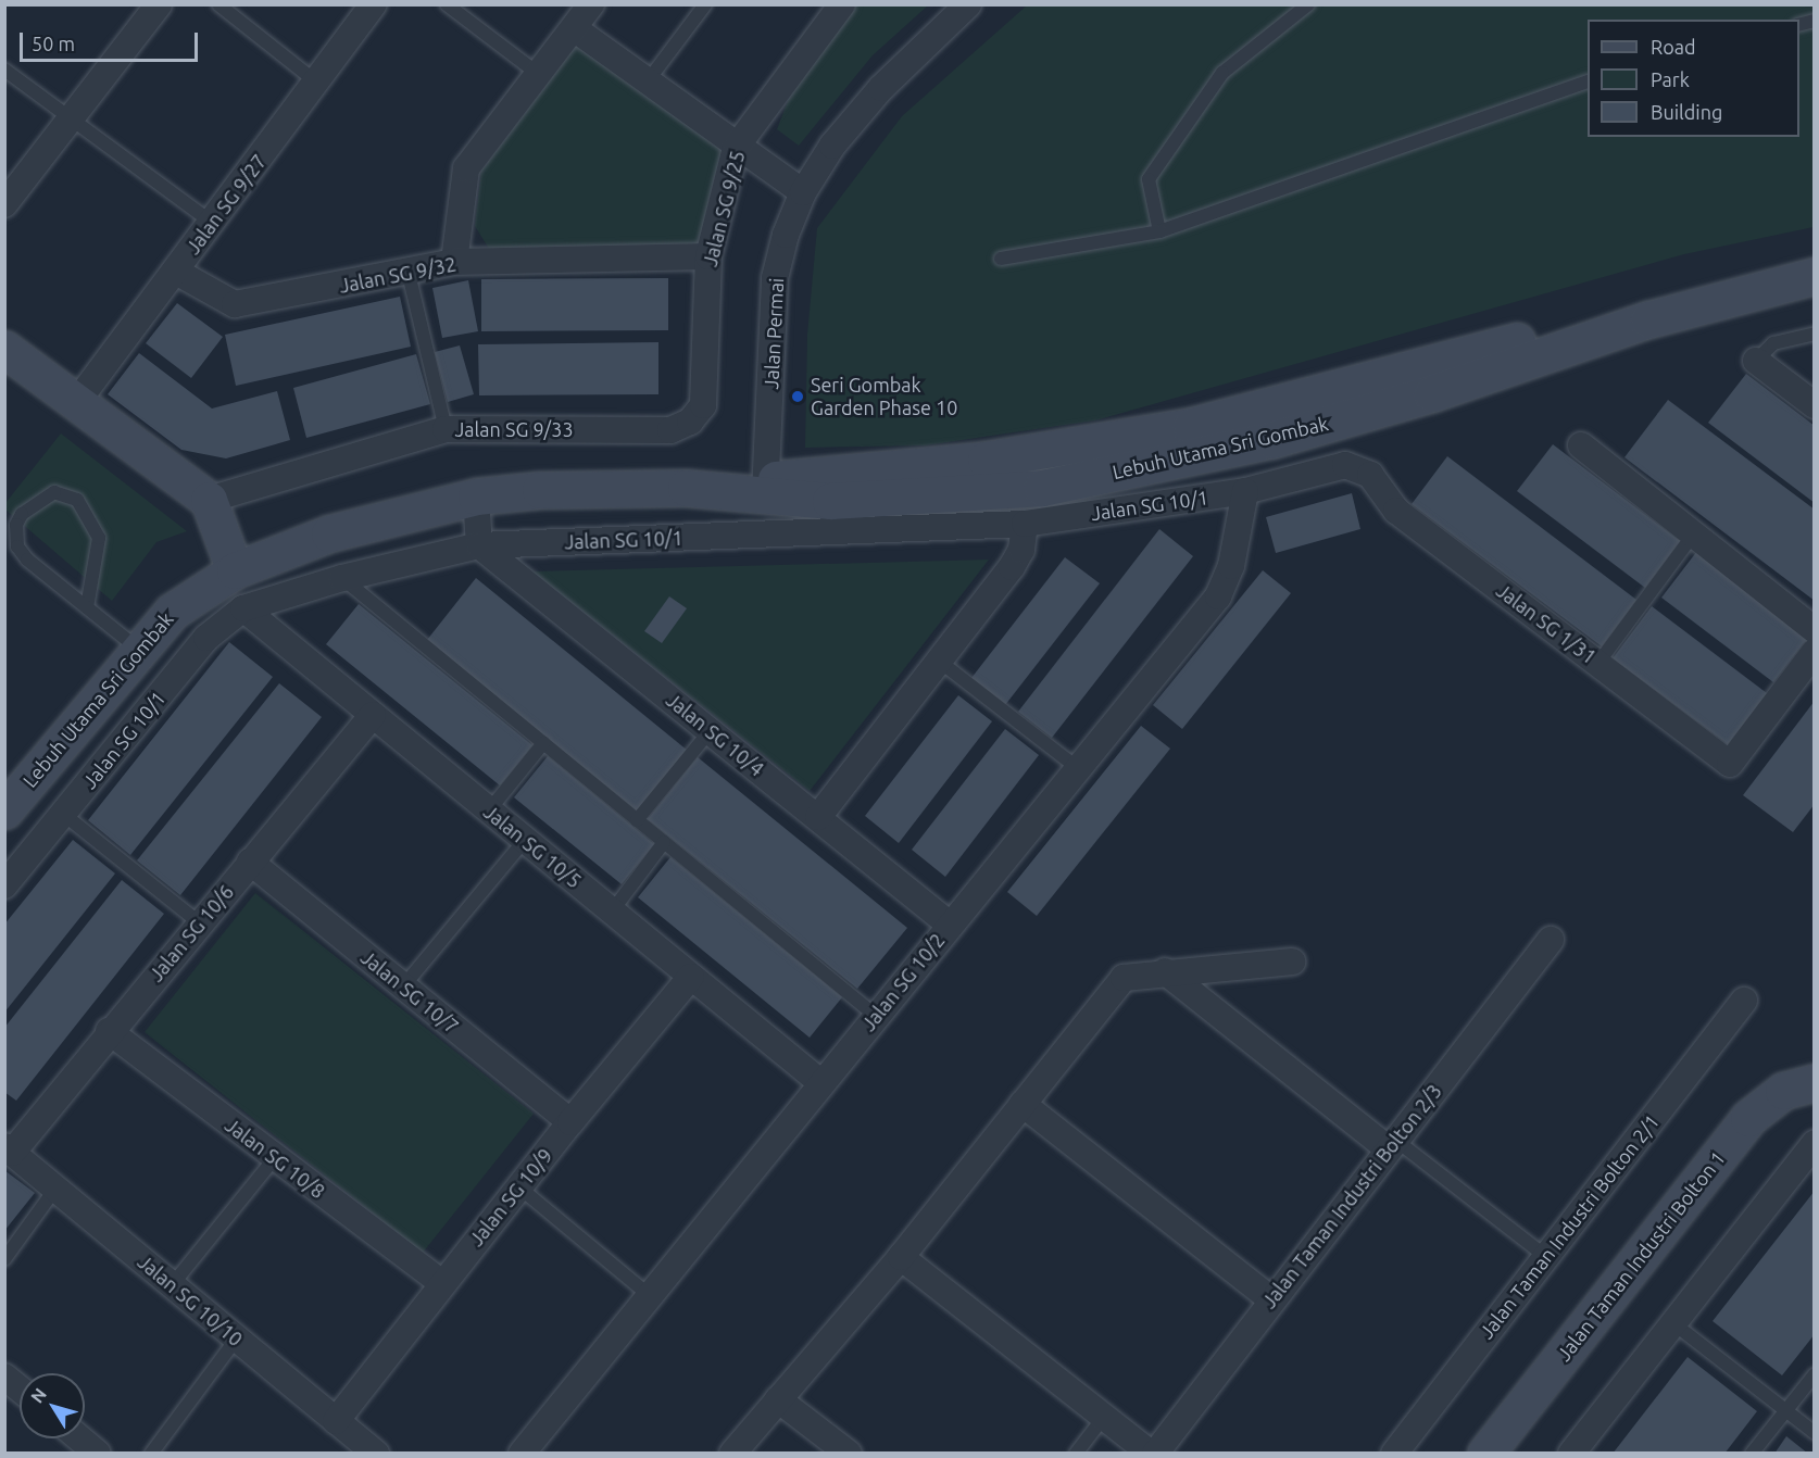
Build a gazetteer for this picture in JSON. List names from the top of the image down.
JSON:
{
  "streets": {
    "street": [
      "Jalan SG 9/27",
      "Jalan SG 9/25",
      "Jalan SG 9/32",
      "Jalan Permai",
      "Jalan SG 9/33",
      "Lebuh Utama Sri Gombak",
      "Jalan SG 10/1",
      "Jalan SG 1/31",
      "Jalan SG 10/4",
      "Jalan SG 10/5",
      "Jalan SG 10/6",
      "Jalan SG 10/2",
      "Jalan SG 10/7",
      "Jalan SG 10/8",
      "Jalan Taman Industri Bolton 2/3",
      "Jalan SG 10/9",
      "Jalan Taman Industri Bolton 2/1",
      "Jalan Taman Industri Bolton 1",
      "Jalan SG 10/10"
    ]
  },
  "crossings": [
    ["Jalan SG 9/27", "Jalan SG 9/32"],
    ["Jalan SG 9/25", "Jalan SG 9/32"],
    ["Jalan SG 9/25", "Jalan SG 9/33"],
    ["Jalan Permai", "Lebuh Utama Sri Gombak"],
    ["Jalan SG 10/1", "Jalan SG 1/31"],
    ["Jalan SG 10/1", "Jalan SG 10/4"],
    ["Jalan SG 10/1", "Jalan SG 10/5"],
    ["Jalan SG 10/1", "Jalan SG 10/2"],
    ["Jalan SG 10/4", "Jalan SG 10/2"],
    ["Jalan SG 10/5", "Jalan SG 10/6"],
    ["Jalan SG 10/5", "Jalan SG 10/2"],
    ["Jalan SG 10/5", "Jalan SG 10/9"],
    ["Jalan SG 10/6", "Jalan SG 10/7"],
    ["Jalan SG 10/6", "Jalan SG 10/8"],
    ["Jalan SG 10/6", "Jalan SG 10/10"],
    ["Jalan SG 10/7", "Jalan SG 10/9"],
    ["Jalan SG 10/8", "Jalan SG 10/9"],
    ["Jalan SG 10/9", "Jalan SG 10/10"]
  ],
  "places": ["Seri Gombak Garden Phase 10"],
  "legend": ["Road", "Park", "Building"],
  "scale_bar": "50 m",
  "north": "top left"
}
